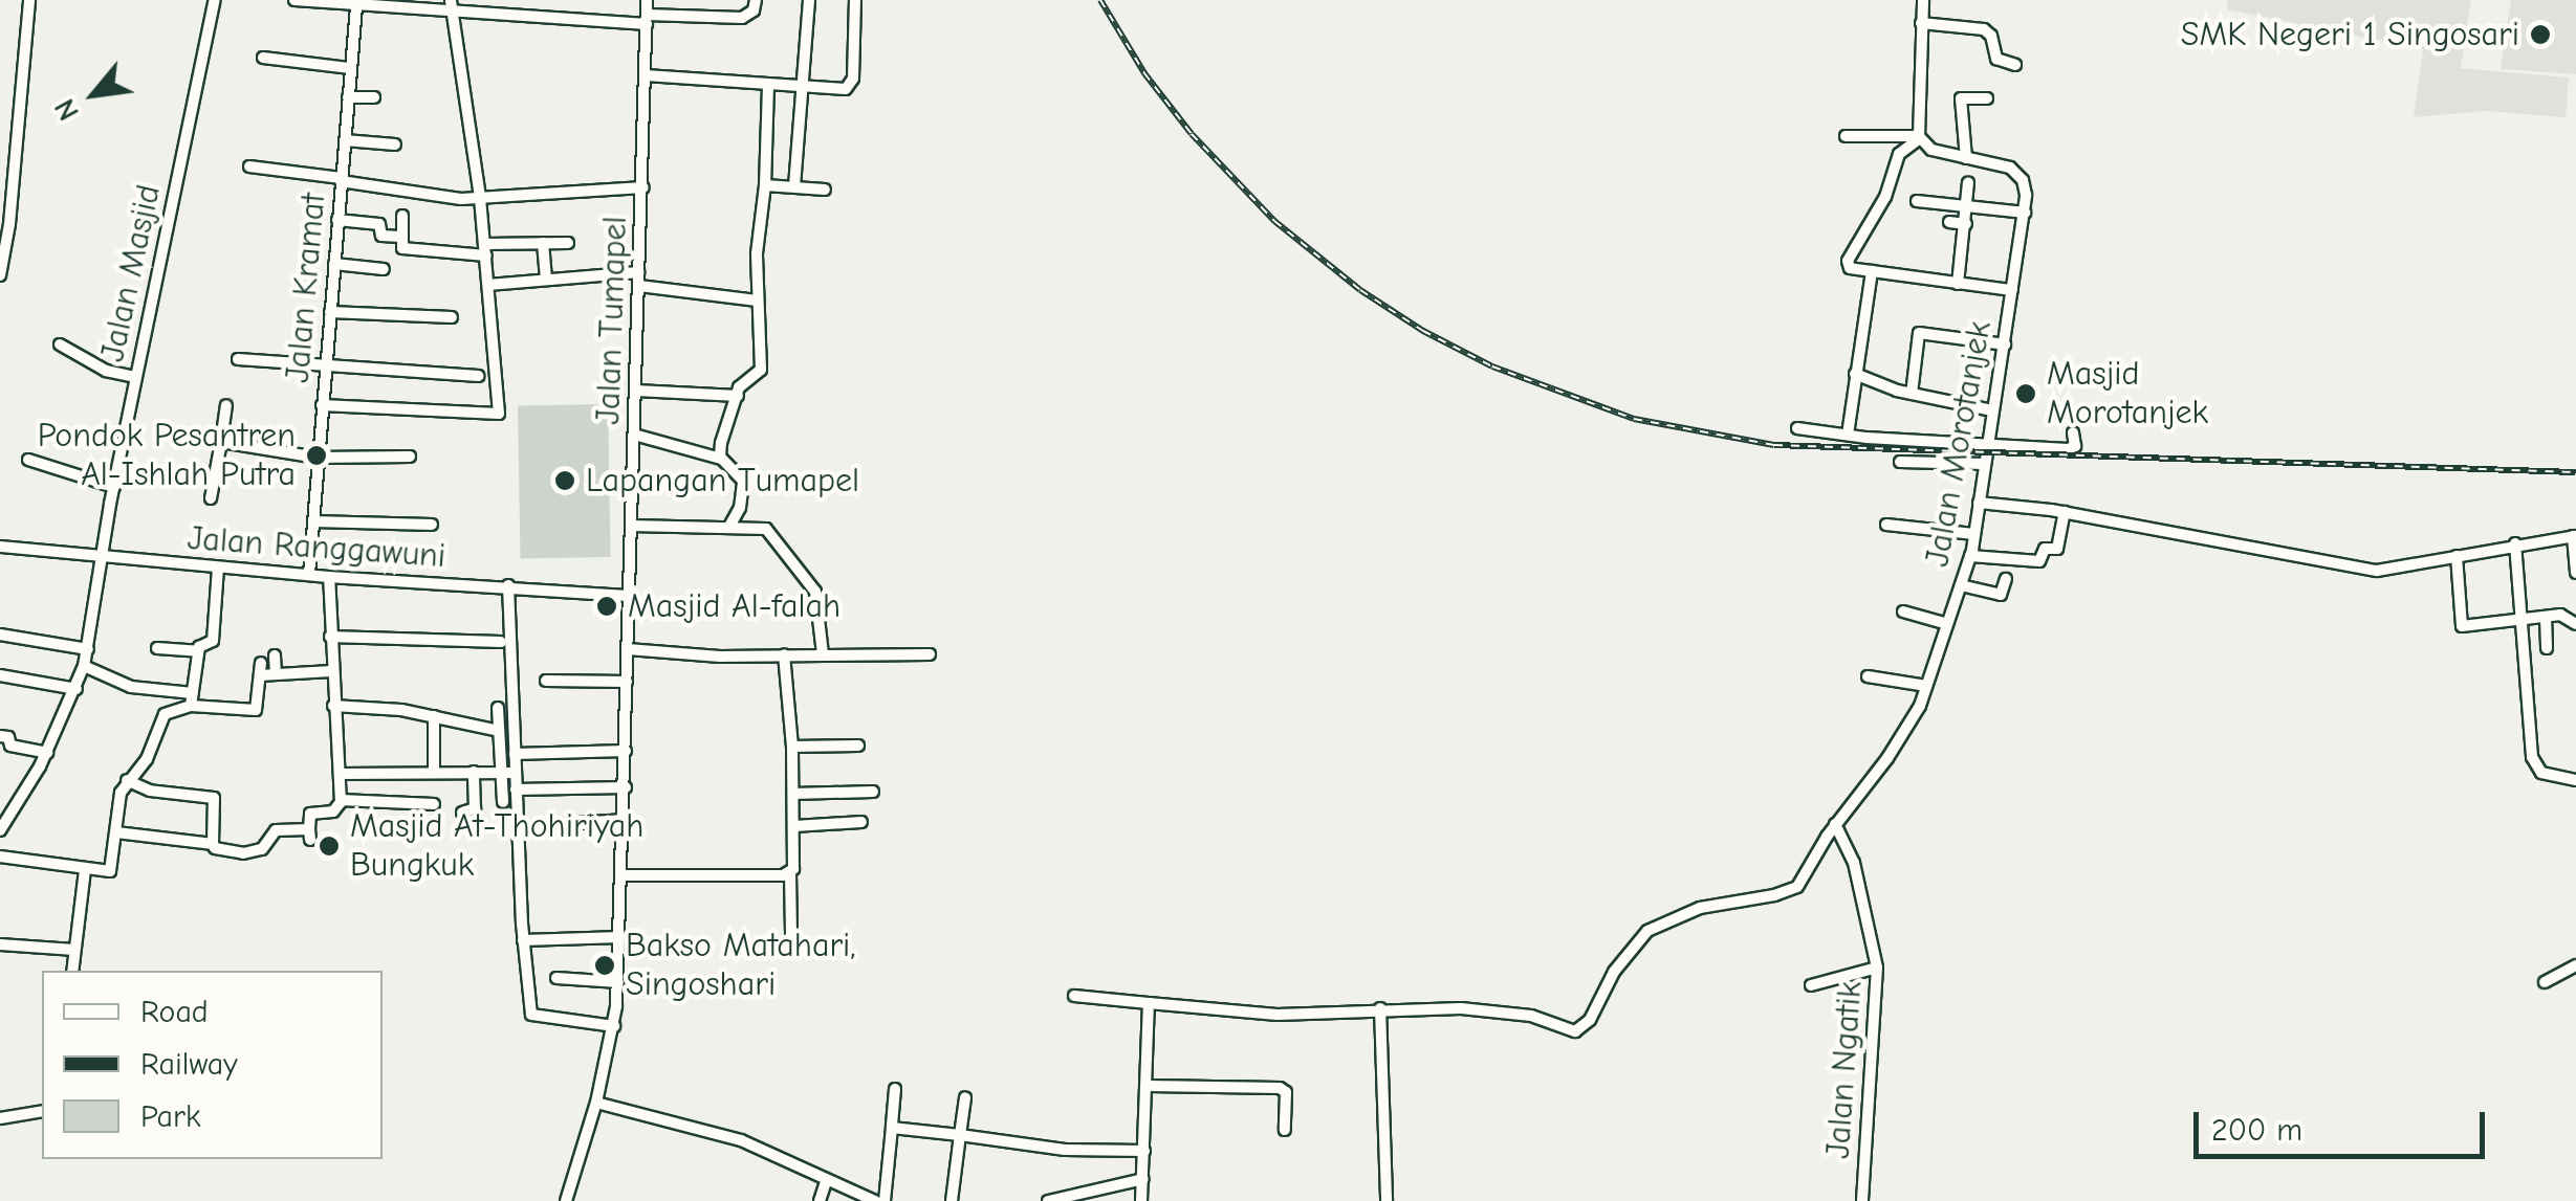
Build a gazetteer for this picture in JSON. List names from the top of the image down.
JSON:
{
  "streets": {
    "street": [
      "Jalan Masjid",
      "Jalan Kramat",
      "Jalan Tumapel",
      "Jalan Morotanjek",
      "Jalan Ranggawuni",
      "Jalan Ngatik"
    ]
  },
  "crossings": [
    ["Jalan Masjid", "Jalan Ranggawuni"],
    ["Jalan Kramat", "Jalan Ranggawuni"],
    ["Jalan Tumapel", "Jalan Ranggawuni"],
    ["Jalan Morotanjek", "Jalan Ngatik"]
  ],
  "places": [
    "SMK Negeri 1 Singosari",
    "Masjid Morotanjek",
    "Pondok Pesantren Al-Ishlah Putra",
    "Lapangan Tumapel",
    "Masjid Al-falah",
    "Masjid At-Thohiriyah Bungkuk",
    "Bakso Matahari, Singoshari"
  ],
  "legend": ["Road", "Railway", "Park"],
  "scale_bar": "200 m",
  "north": "bottom left"
}
